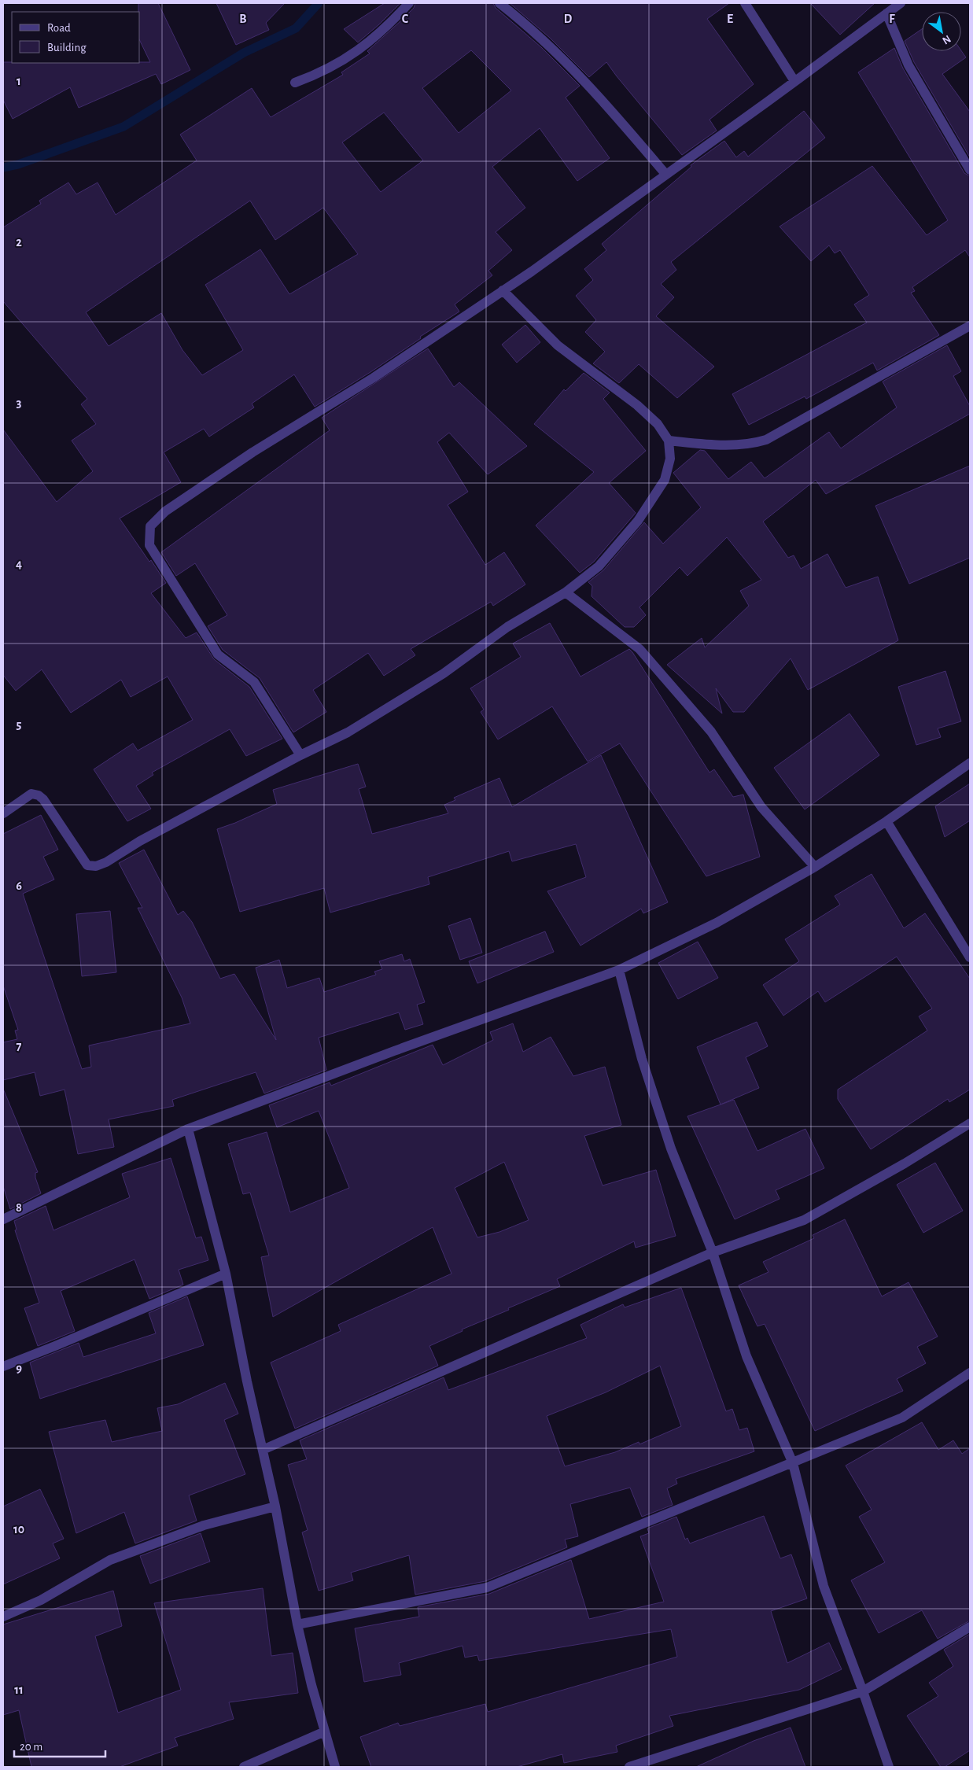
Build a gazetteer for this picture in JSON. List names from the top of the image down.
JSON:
{
  "legend": ["Road", "Building"],
  "scale_bar": "20 m",
  "north": "bottom right",
  "grid": {
    "columns": [
      "B",
      "C",
      "D",
      "E",
      "F"
    ],
    "rows": [
      "1",
      "2",
      "3",
      "4",
      "5",
      "6",
      "7",
      "8",
      "9",
      "10",
      "11"
    ]
  }
}
